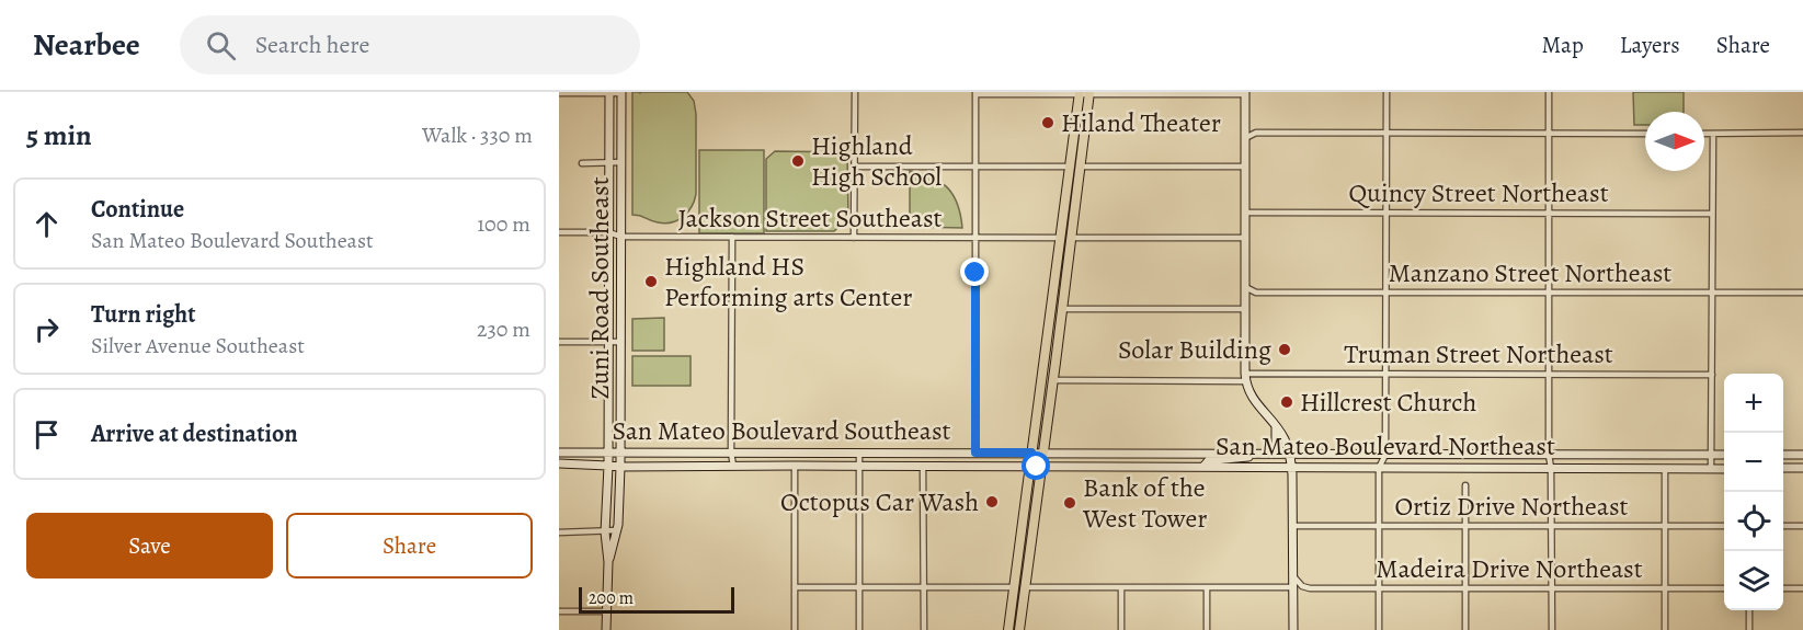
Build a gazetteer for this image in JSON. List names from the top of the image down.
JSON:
{
  "streets": {
    "main road": ["Zuni Road Southeast", "San Mateo Boulevard Southeast", "San Mateo Boulevard Northeast"],
    "street": [
      "Quincy Street Northeast",
      "Jackson Street Southeast",
      "Manzano Street Northeast",
      "Truman Street Northeast",
      "Ortiz Drive Northeast",
      "Madeira Drive Northeast"
    ]
  },
  "crossings": [
    ["Jackson Street Southeast", "Zuni Road Southeast"],
    ["Zuni Road Southeast", "San Mateo Boulevard Southeast"],
    ["San Mateo Boulevard Southeast", "San Mateo Boulevard Northeast"]
  ],
  "places": [
    "Hiland Theater",
    "Highland High School",
    "Highland HS Performing arts Center",
    "Solar Building",
    "Hillcrest Church",
    "Octopus Car Wash",
    "Bank of the West Tower"
  ],
  "scale_bar": "200 m",
  "north": "right",
  "page": {
    "header": "Nearbee",
    "search": "Search here",
    "nav": ["Map", "Layers", "Share"],
    "heading": ["5 min", "Walk · 330 m"],
    "list": [
      ["Continue", "San Mateo Boulevard Southeast", "100 m"],
      ["Turn right", "Silver Avenue Southeast", "230 m"],
      "Arrive at destination"
    ],
    "map_buttons": ["+", "−"],
    "buttons": ["Save", "Share"],
    "scale": "200 m"
  }
}
